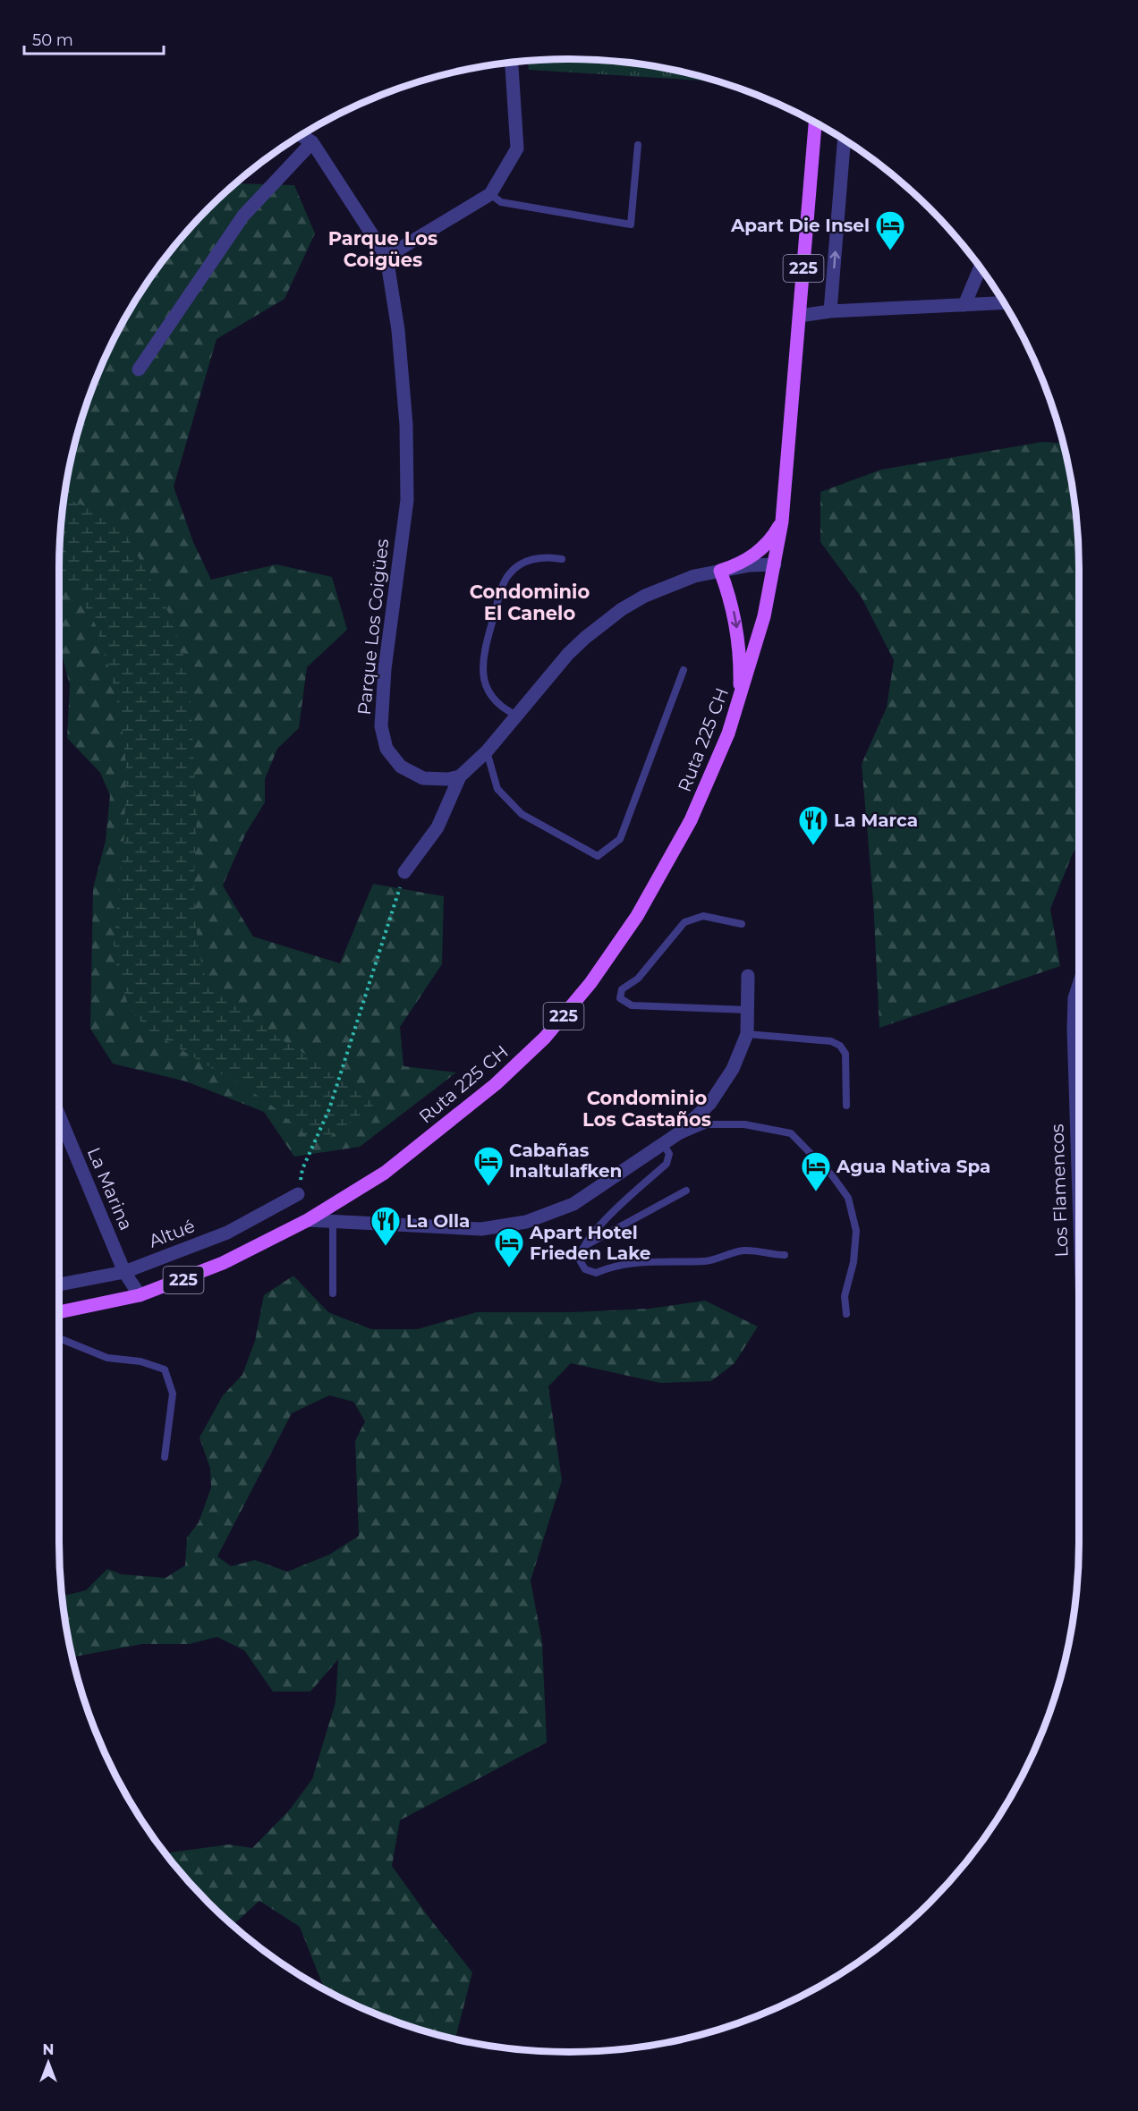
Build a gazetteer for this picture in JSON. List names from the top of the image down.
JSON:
{
  "streets": {
    "main road": ["225", "Ruta 225 CH"],
    "street": [
      "Parque Los Coigües",
      "La Marina",
      "Los Flamencos",
      "Altué"
    ]
  },
  "crossings": [
    ["225", "Ruta 225 CH"],
    ["225", "La Marina"],
    ["La Marina", "Altué"]
  ],
  "districts": ["Parque Los Coigües", "Condominio El Canelo", "Condominio Los Castaños"],
  "places": {
    "hotel": [
      "Apart Die Insel",
      "Cabañas Inaltulafken",
      "Agua Nativa Spa",
      "Apart Hotel Frieden Lake"
    ],
    "restaurant": ["La Marca", "La Olla"]
  },
  "scale_bar": "50 m",
  "north": "top"
}
